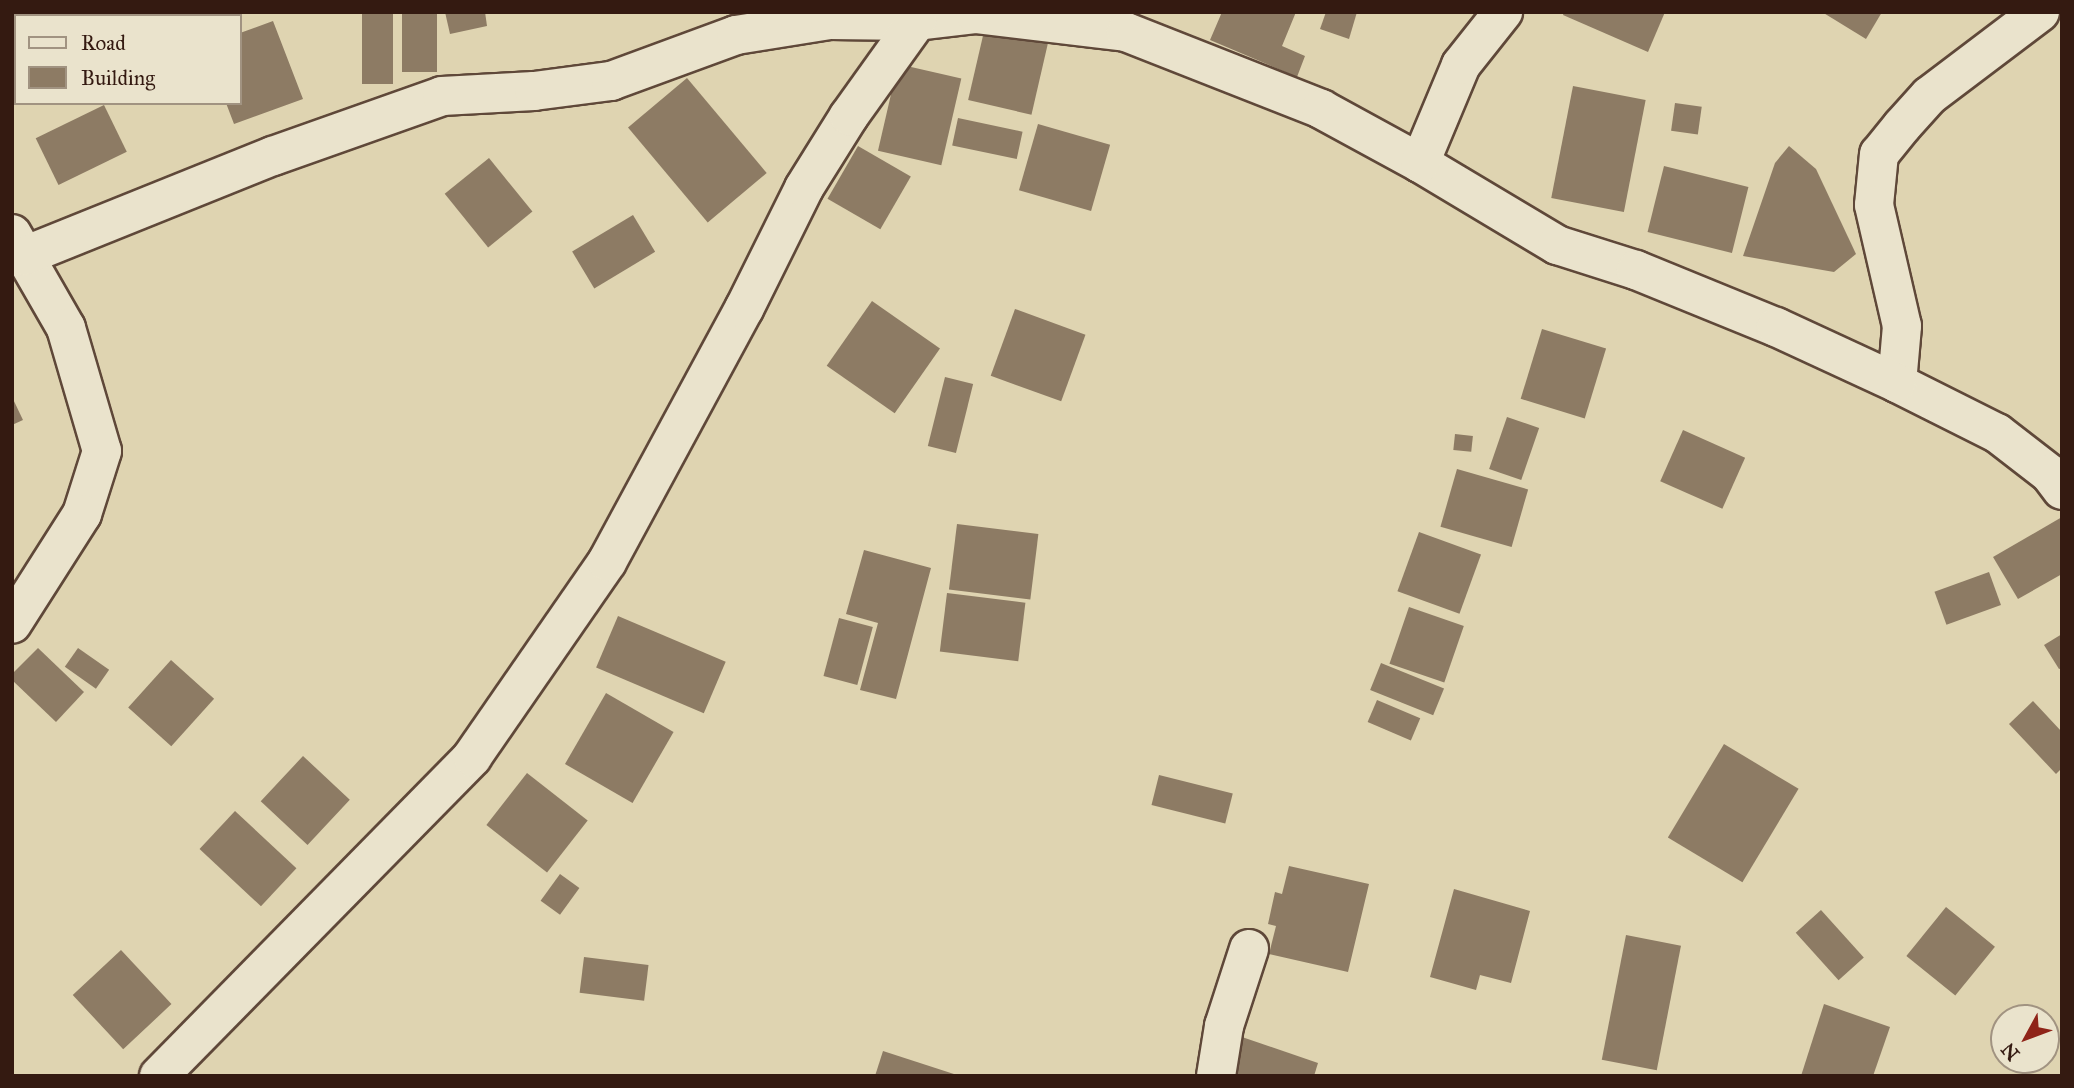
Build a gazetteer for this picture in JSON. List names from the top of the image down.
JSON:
{
  "legend": ["Road", "Building"],
  "north": "bottom left"
}
